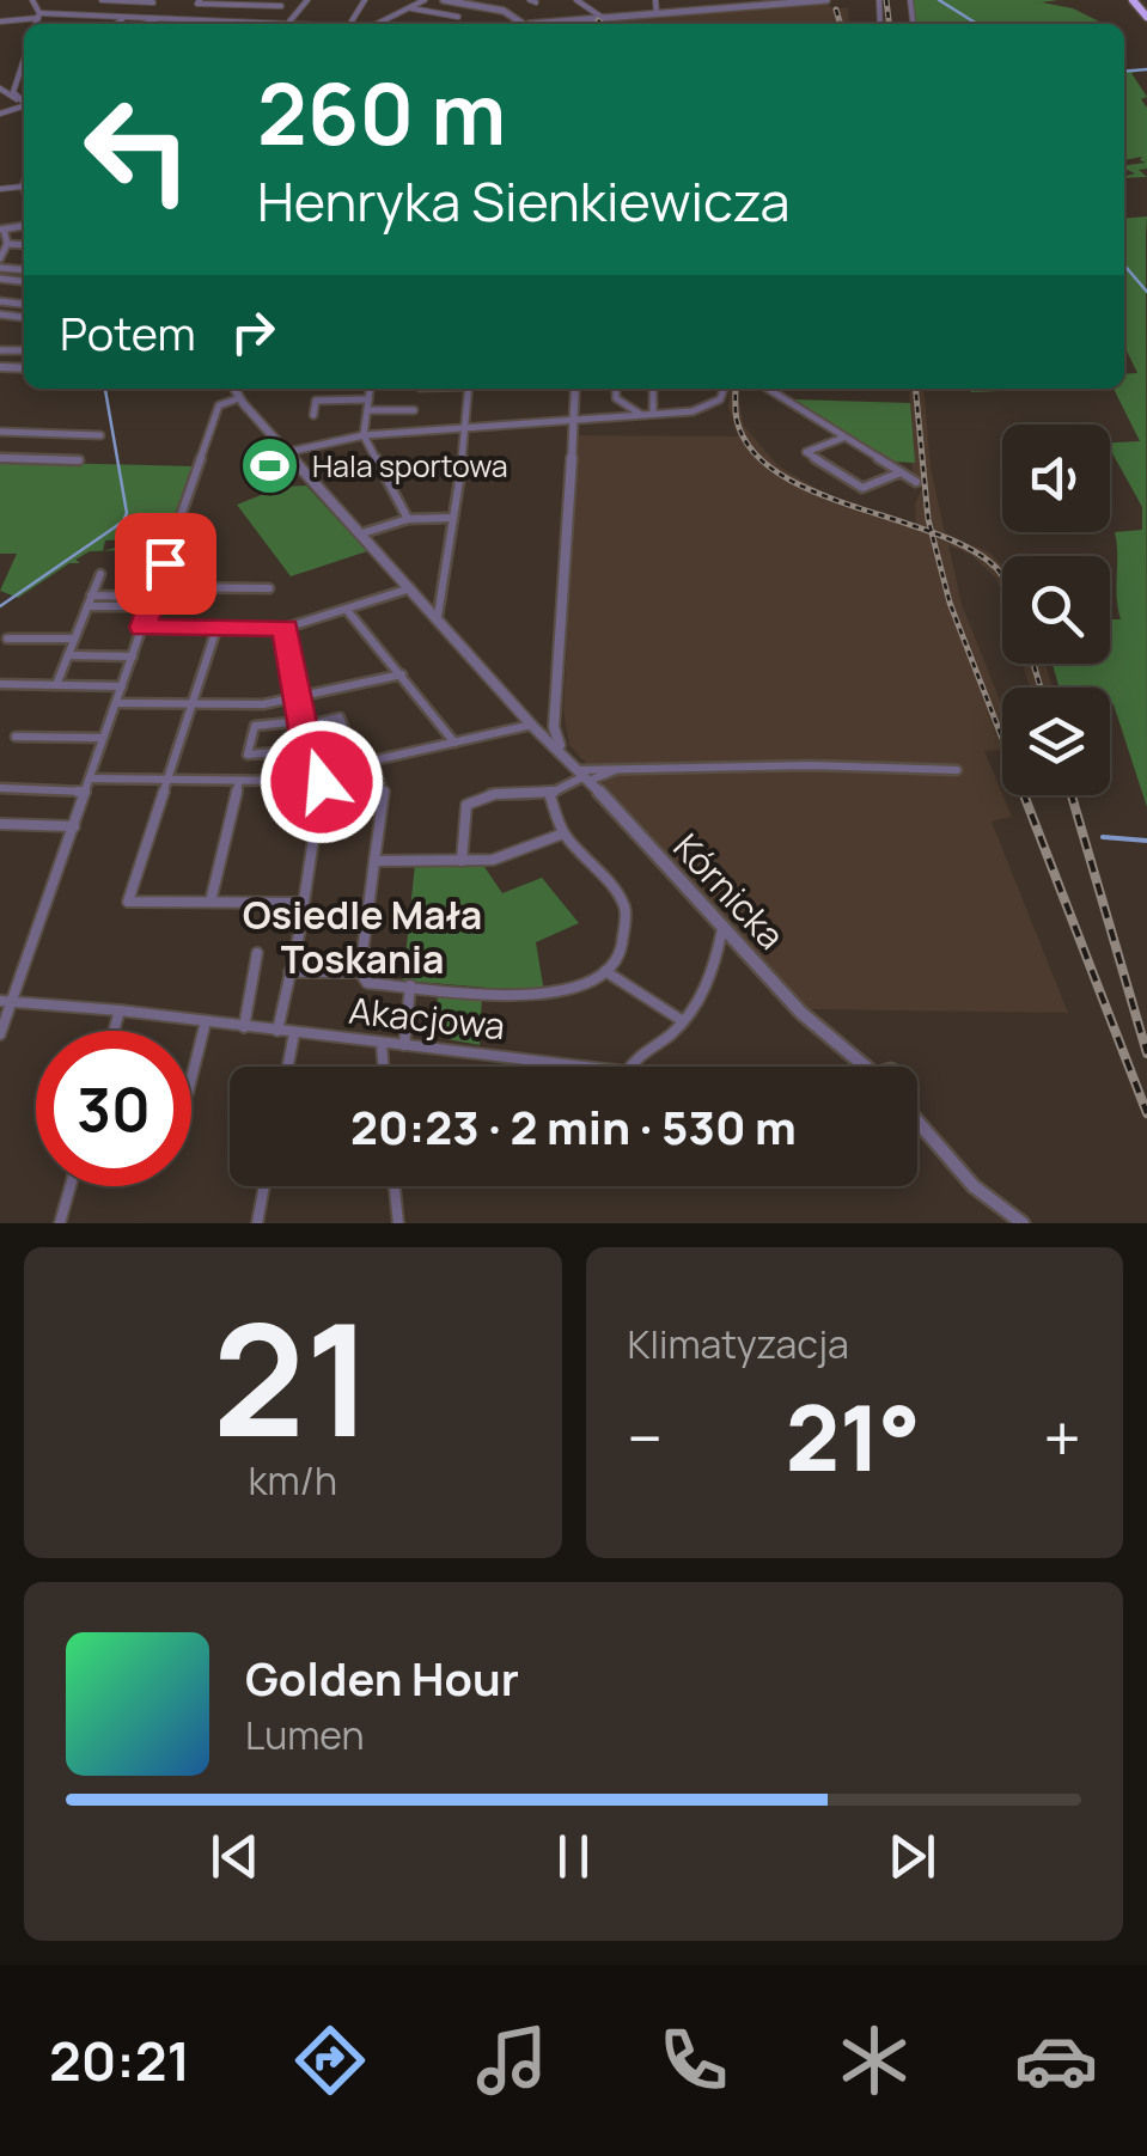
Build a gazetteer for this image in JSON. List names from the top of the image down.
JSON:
{
  "streets": {
    "street": ["Kórnicka", "Akacjowa"]
  },
  "districts": ["Osiedle Mała Toskania"],
  "places": {
    "sports": ["Hala sportowa"]
  },
  "page": {
    "turn": ["260 m", "Henryka Sienkiewicza"],
    "then": "Potem",
    "limit": "30",
    "trip": "20:23 · 2 min · 530 m",
    "tile": [
      ["21", "km/h"],
      "Klimatyzacja"
    ],
    "heat": ["−", "21°", "+"],
    "song": ["Golden Hour", "Lumen"],
    "tabs": "20:21"
  }
}
